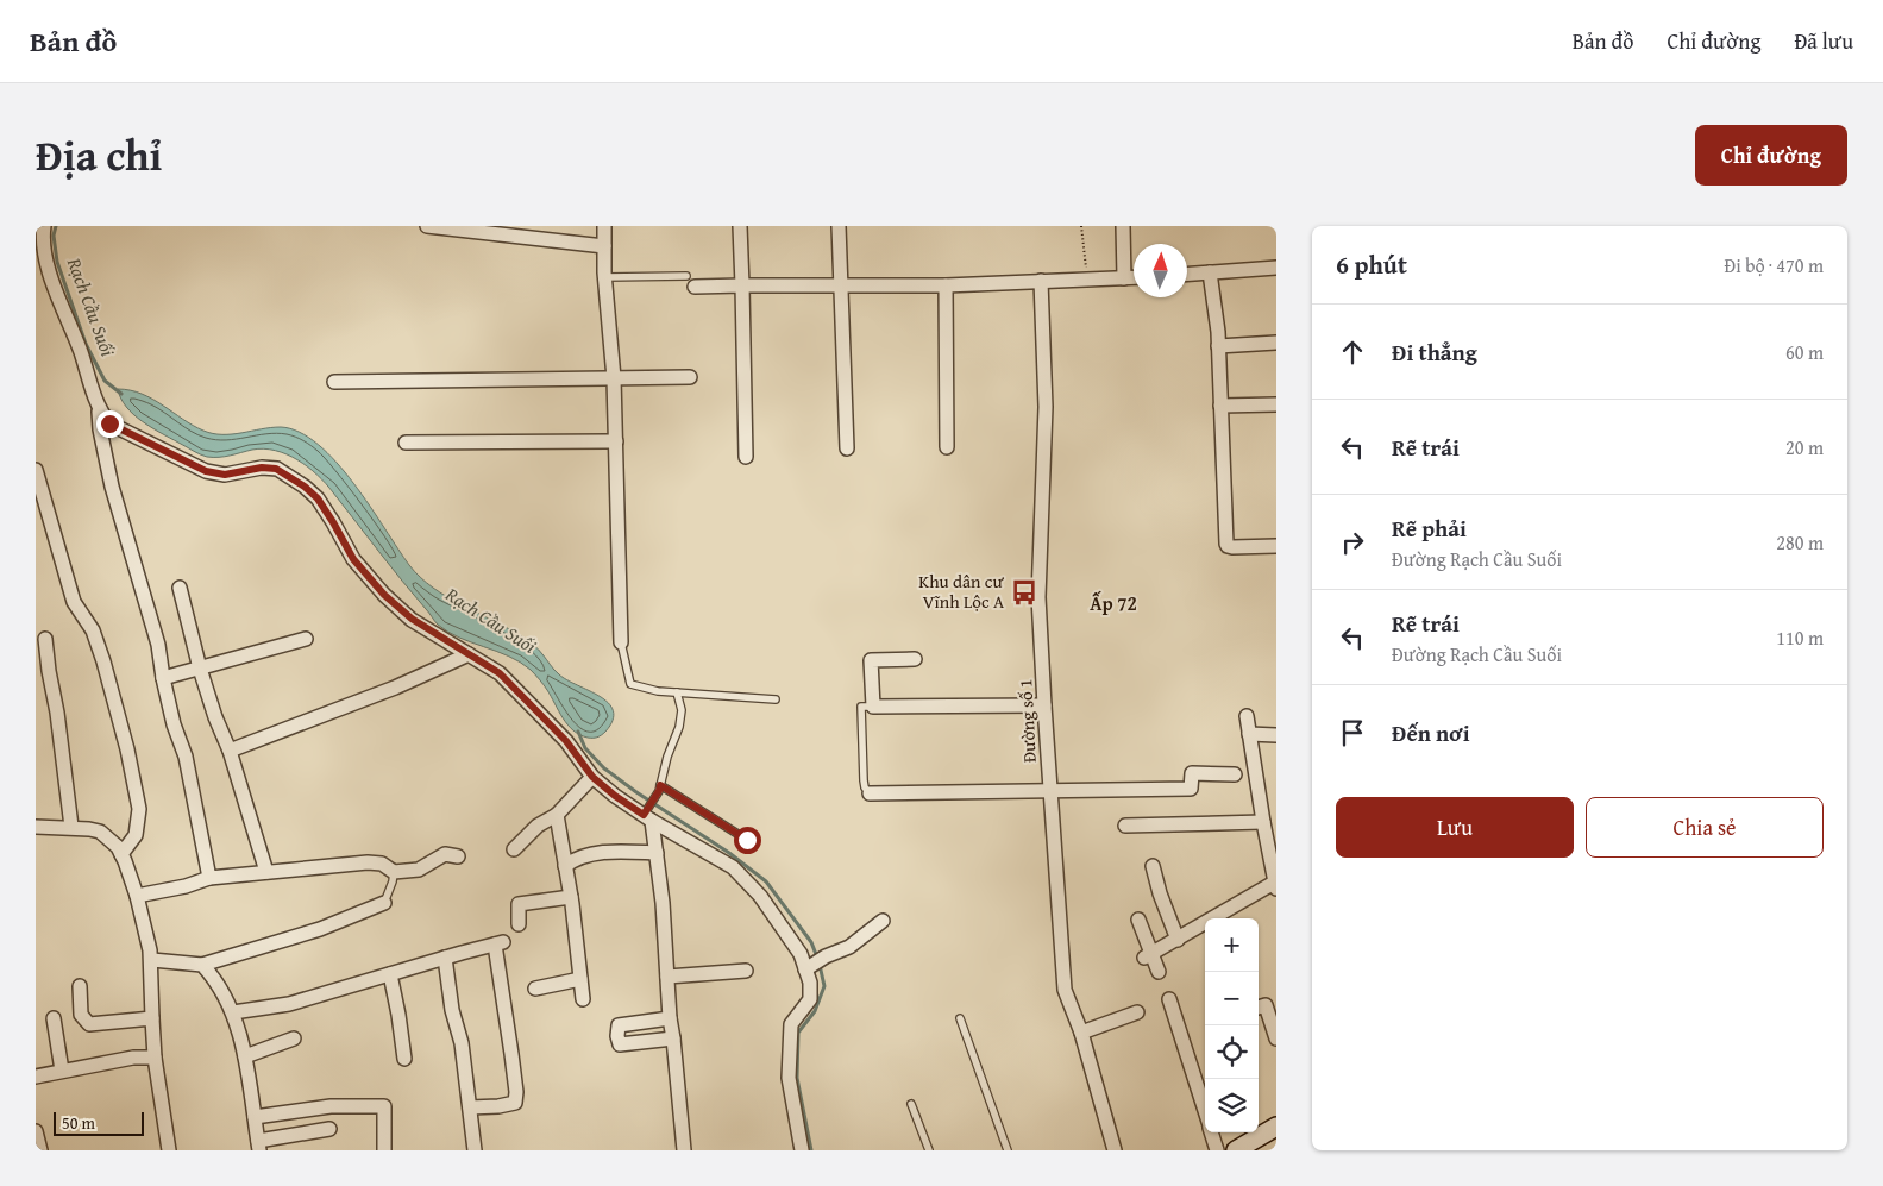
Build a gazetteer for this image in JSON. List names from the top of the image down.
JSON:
{
  "streets": {
    "street": ["Đường số 1"]
  },
  "districts": ["Ấp 72"],
  "water": ["Rạch Cầu Suối"],
  "places": {
    "bus stop": ["Khu dân cư Vĩnh Lộc A"]
  },
  "scale_bar": "50 m",
  "north": "top",
  "page": {
    "header": "Bản đồ",
    "nav": ["Bản đồ", "Chỉ đường", "Đã lưu"],
    "title": "Địa chỉ",
    "buttons": [
      "Chỉ đường",
      ["Lưu", "Chia sẻ"]
    ],
    "heading": ["6 phút", "Đi bộ · 470 m"],
    "list": [
      ["Đi thẳng", "60 m"],
      ["Rẽ trái", "20 m"],
      ["Rẽ phải", "Đường Rạch Cầu Suối", "280 m"],
      ["Rẽ trái", "Đường Rạch Cầu Suối", "110 m"],
      "Đến nơi"
    ],
    "map_buttons": ["+", "−"],
    "scale": "50 m"
  }
}
